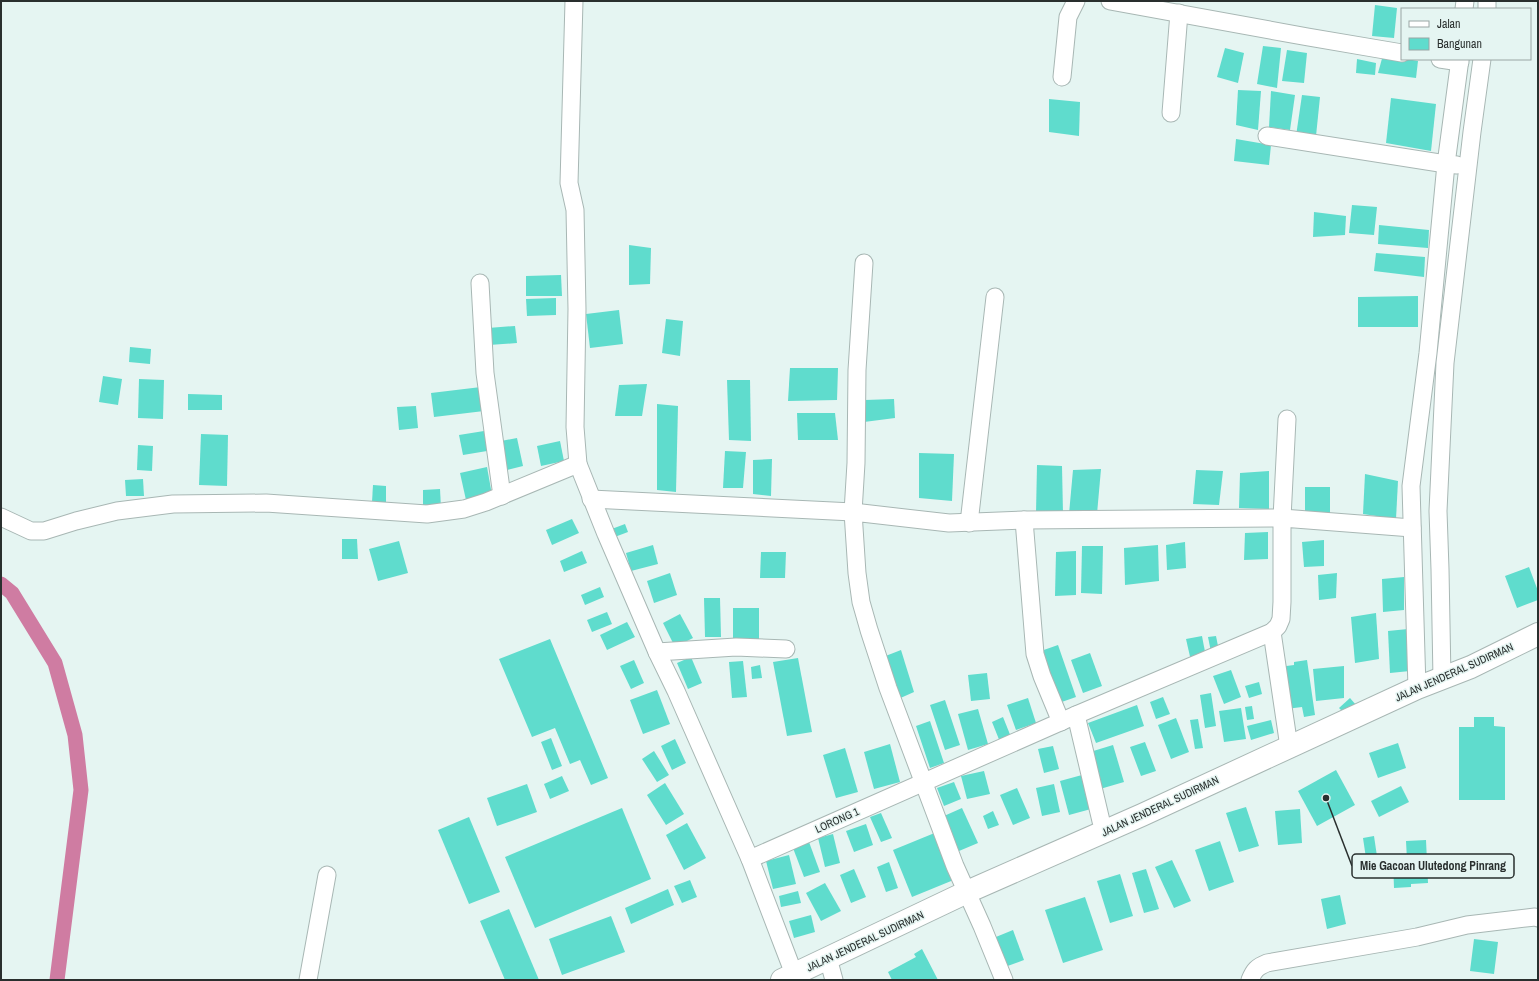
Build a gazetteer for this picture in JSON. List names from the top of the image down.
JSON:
{
  "streets": {
    "highway": ["JALAN JENDERAL SUDIRMAN"],
    "street": ["LORONG 1"]
  },
  "places": ["Mie Gacoan Ulutedong Pinrang"],
  "legend": ["Jalan", "Bangunan"]
}
